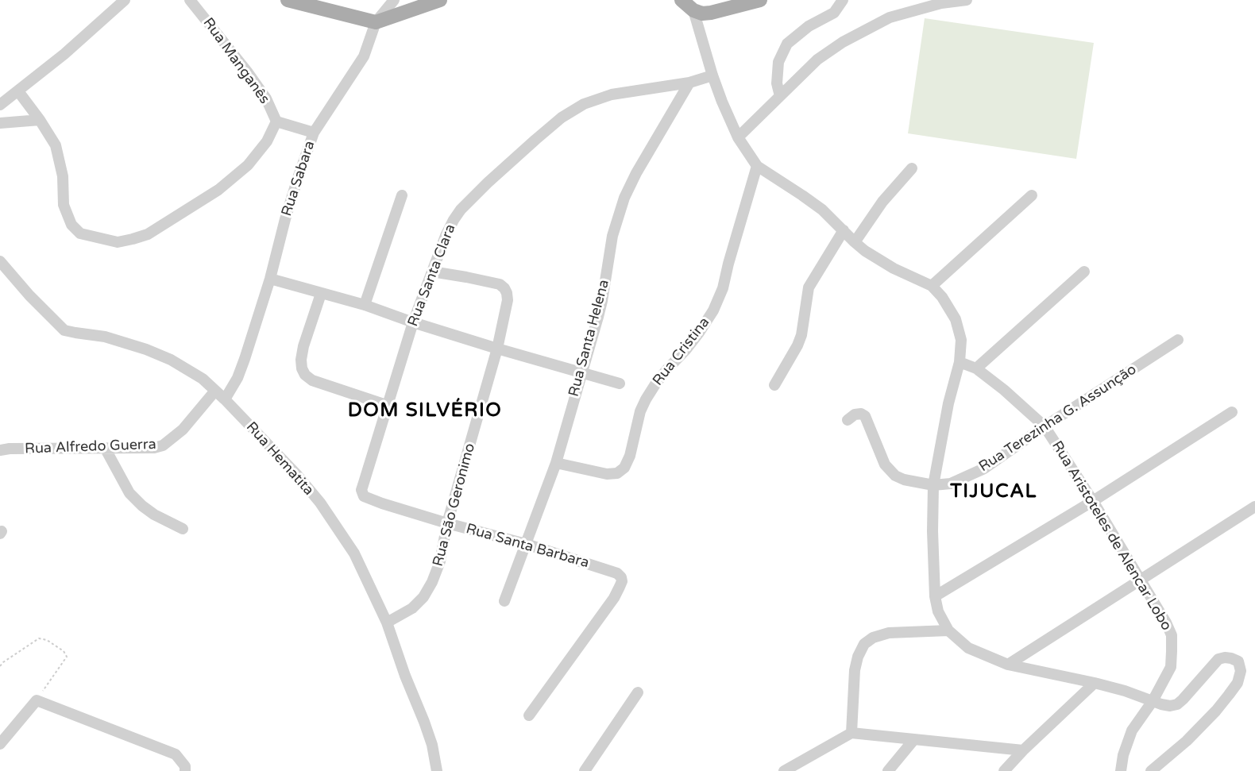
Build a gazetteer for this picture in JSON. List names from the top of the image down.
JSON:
{
  "streets": {
    "street": [
      "Rua Manganês",
      "Rua Sabara",
      "Rua Santa Clara",
      "Rua Santa Helena",
      "Rua Cristina",
      "Rua Terezinha G. Assunção",
      "Rua Alfredo Guerra",
      "Rua Hematita",
      "Rua São Geronimo",
      "Rua Aristoteles de Alencar Lobo",
      "Rua Santa Barbara"
    ]
  },
  "crossings": [
    ["Rua Sabara", "Rua Hematita"],
    ["Rua Santa Clara", "Rua Santa Helena"],
    ["Rua Santa Clara", "Rua São Geronimo"],
    ["Rua Santa Clara", "Rua Santa Barbara"],
    ["Rua Santa Helena", "Rua Cristina"],
    ["Rua Santa Helena", "Rua Santa Barbara"],
    ["Rua Terezinha G. Assunção", "Rua Aristoteles de Alencar Lobo"],
    ["Rua Alfredo Guerra", "Rua Hematita"],
    ["Rua Hematita", "Rua São Geronimo"],
    ["Rua São Geronimo", "Rua Santa Barbara"]
  ],
  "districts": ["DOM SILVÉRIO", "TIJUCAL"]
}
